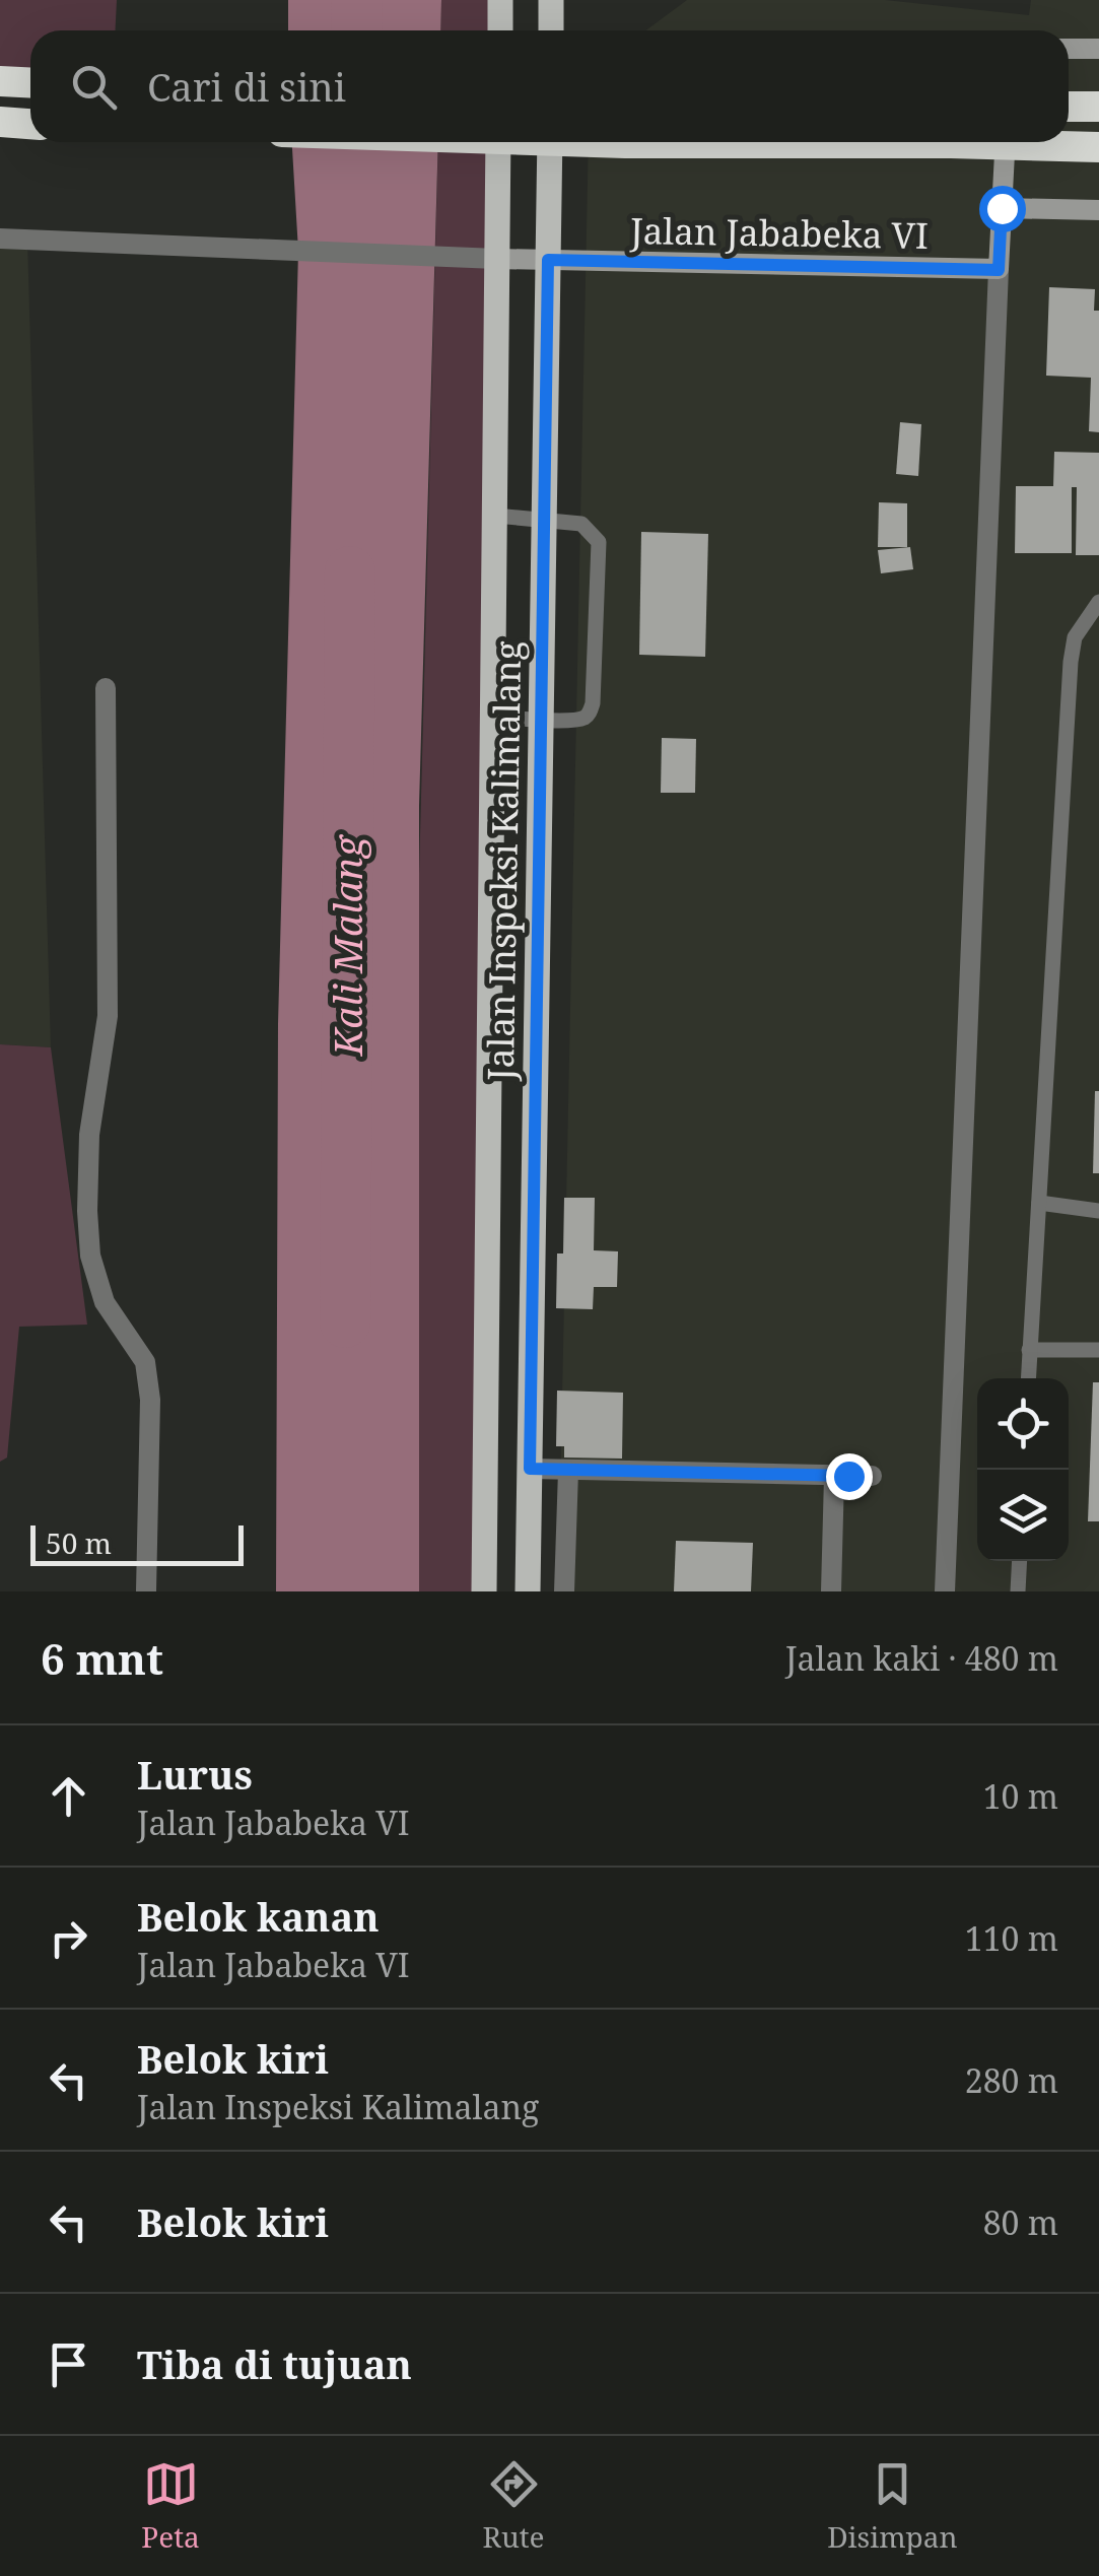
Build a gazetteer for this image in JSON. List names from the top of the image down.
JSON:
{
  "streets": {
    "main road": ["Jalan Jababeka VI", "Jalan Inspeksi Kalimalang"]
  },
  "crossings": [
    ["Jalan Jababeka VI", "Jalan Inspeksi Kalimalang"]
  ],
  "water": ["Kali Malang"],
  "scale_bar": "50 m",
  "page": {
    "search": "Cari di sini",
    "scale": "50 m",
    "heading": ["6 mnt", "Jalan kaki · 480 m"],
    "list": [
      ["Lurus", "Jalan Jababeka VI", "10 m"],
      ["Belok kanan", "Jalan Jababeka VI", "110 m"],
      ["Belok kiri", "Jalan Inspeksi Kalimalang", "280 m"],
      ["Belok kiri", "80 m"],
      "Tiba di tujuan"
    ],
    "nav": ["Peta", "Rute", "Disimpan"]
  }
}
